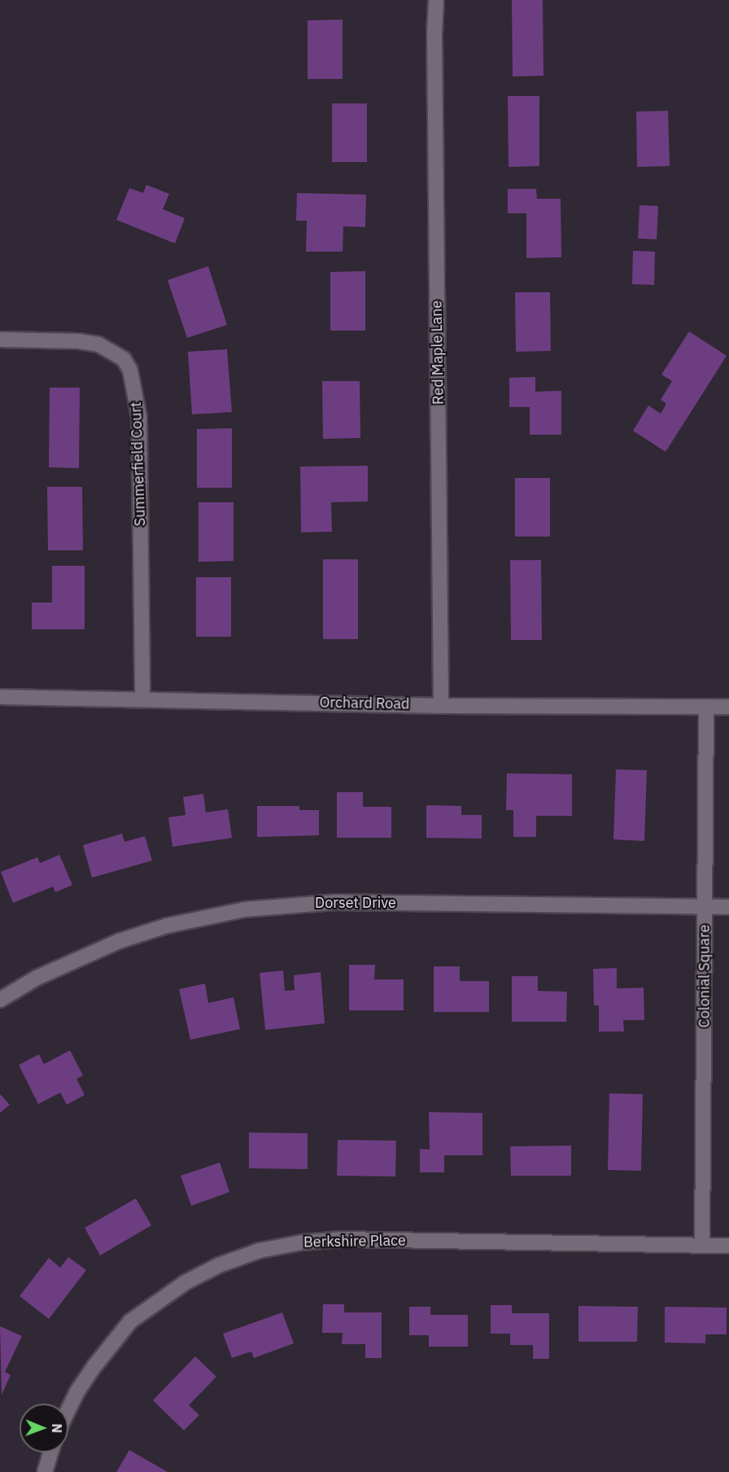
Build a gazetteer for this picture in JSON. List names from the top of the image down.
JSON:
{
  "streets": {
    "street": [
      "Red Maple Lane",
      "Summerfield Court",
      "Orchard Road",
      "Dorset Drive",
      "Colonial Square",
      "Berkshire Place"
    ]
  },
  "crossings": [
    ["Red Maple Lane", "Orchard Road"],
    ["Summerfield Court", "Orchard Road"],
    ["Orchard Road", "Colonial Square"],
    ["Dorset Drive", "Colonial Square"],
    ["Colonial Square", "Berkshire Place"]
  ],
  "north": "right"
}
